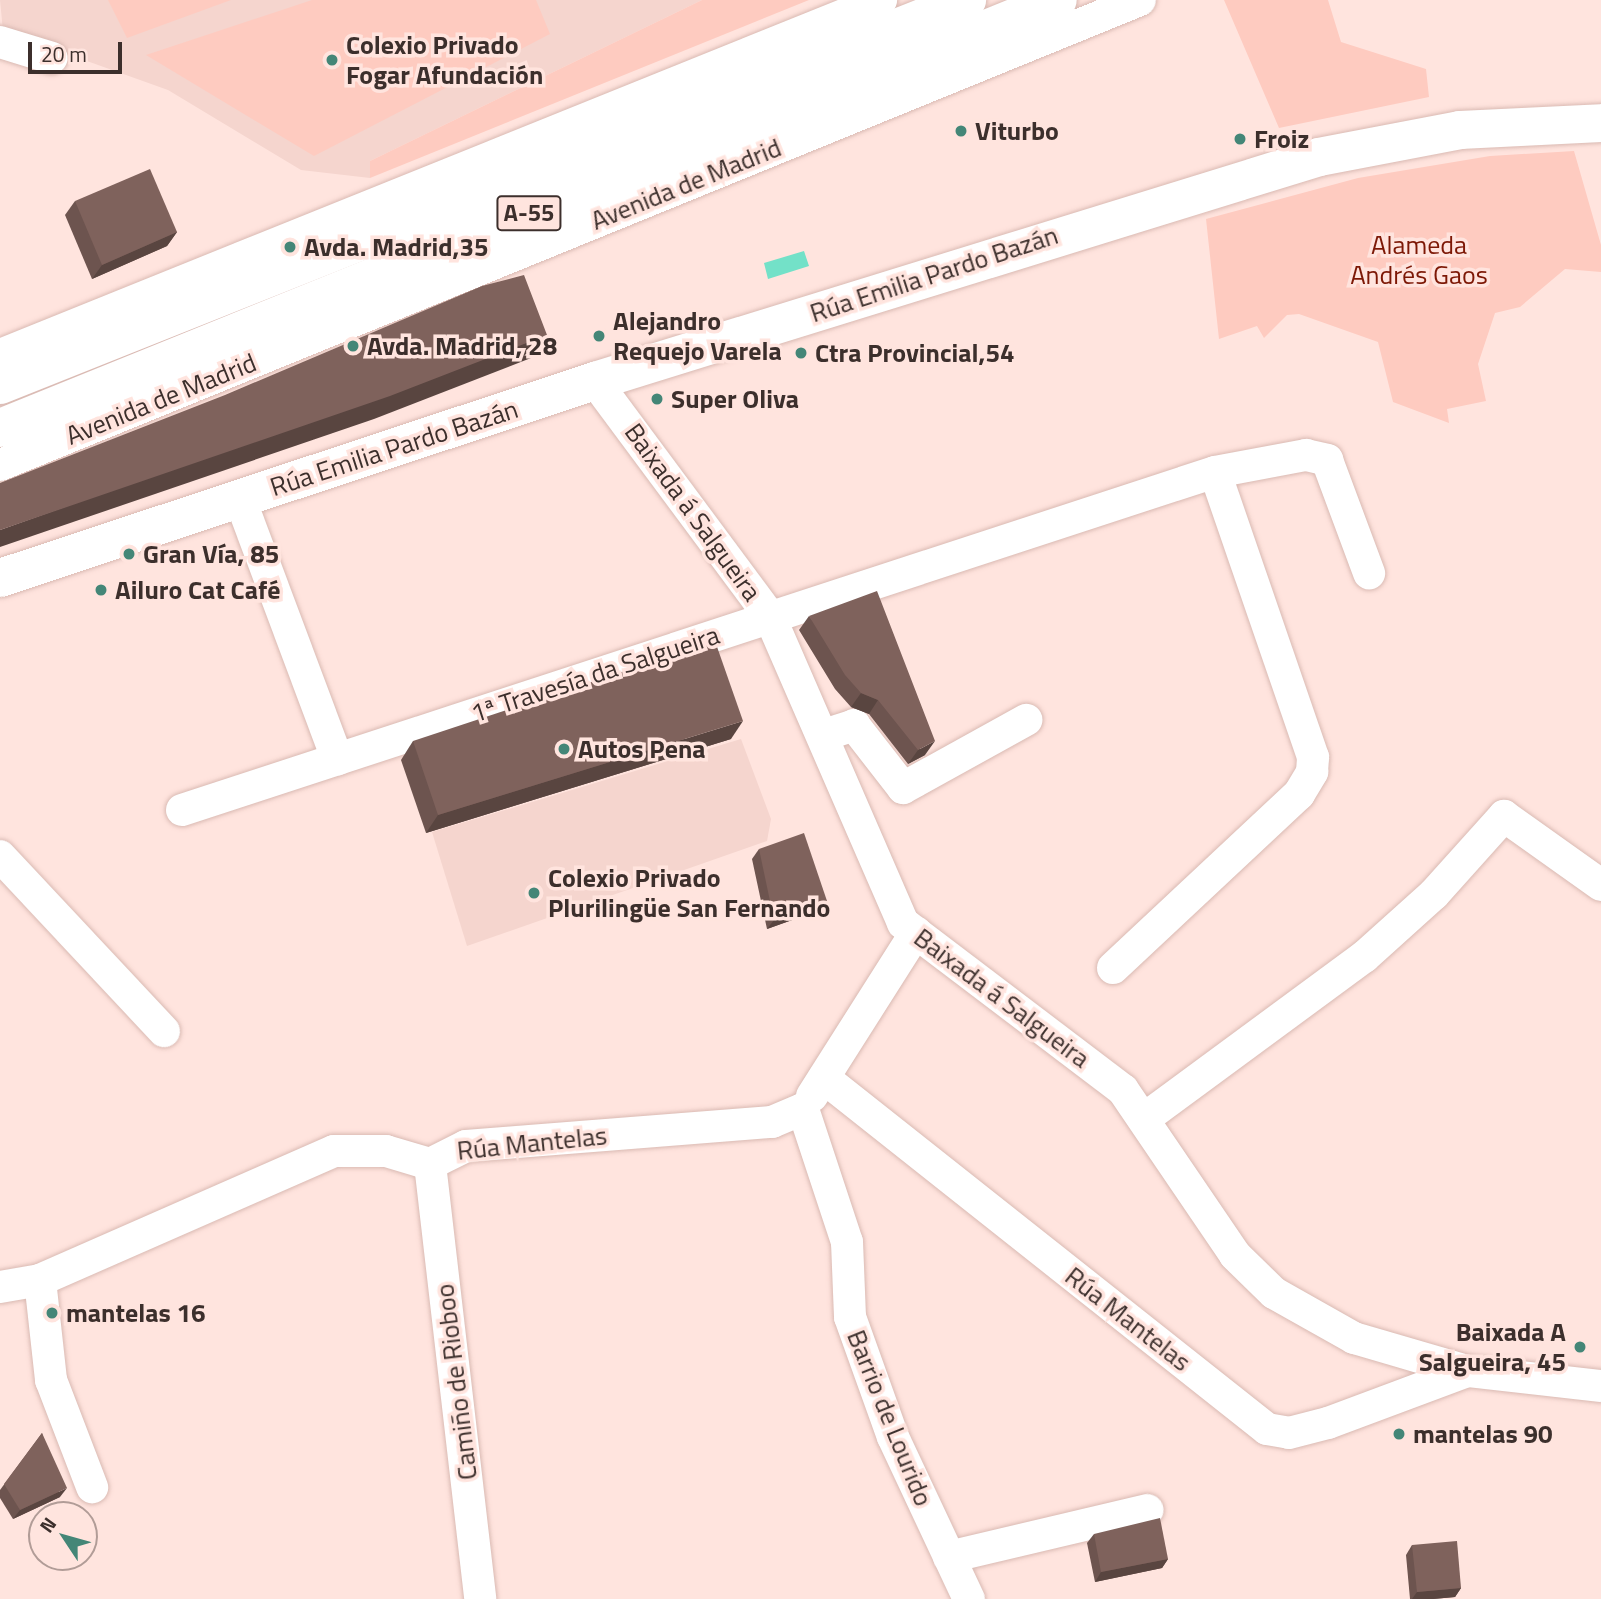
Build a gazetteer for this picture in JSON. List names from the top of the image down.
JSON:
{
  "streets": {
    "main road": ["Avenida de Madrid", "A-55", "Rúa Emilia Pardo Bazán"],
    "street": [
      "Baixada á Salgueira",
      "1ª Travesía da Salgueira",
      "Rúa Mantelas",
      "Camiño de Rioboo",
      "Barrio de Lourido"
    ]
  },
  "crossings": [
    ["Rúa Emilia Pardo Bazán", "Baixada á Salgueira"],
    ["Baixada á Salgueira", "1ª Travesía da Salgueira"],
    ["Baixada á Salgueira", "Rúa Mantelas"],
    ["Rúa Mantelas", "Camiño de Rioboo"],
    ["Rúa Mantelas", "Barrio de Lourido"]
  ],
  "parks": ["Alameda Andrés Gaos"],
  "places": [
    "Colexio Privado Fogar Afundación",
    "Viturbo",
    "Froiz",
    "Avda. Madrid,35",
    "Alejandro Requejo Varela",
    "Avda. Madrid, 28",
    "Ctra Provincial,54",
    "Super Oliva",
    "Gran Vía, 85",
    "Ailuro Cat Café",
    "Autos Pena",
    "Colexio Privado Plurilingüe San Fernando",
    "mantelas 16",
    "Baixada A Salgueira, 45",
    "mantelas 90"
  ],
  "scale_bar": "20 m",
  "north": "top left"
}
